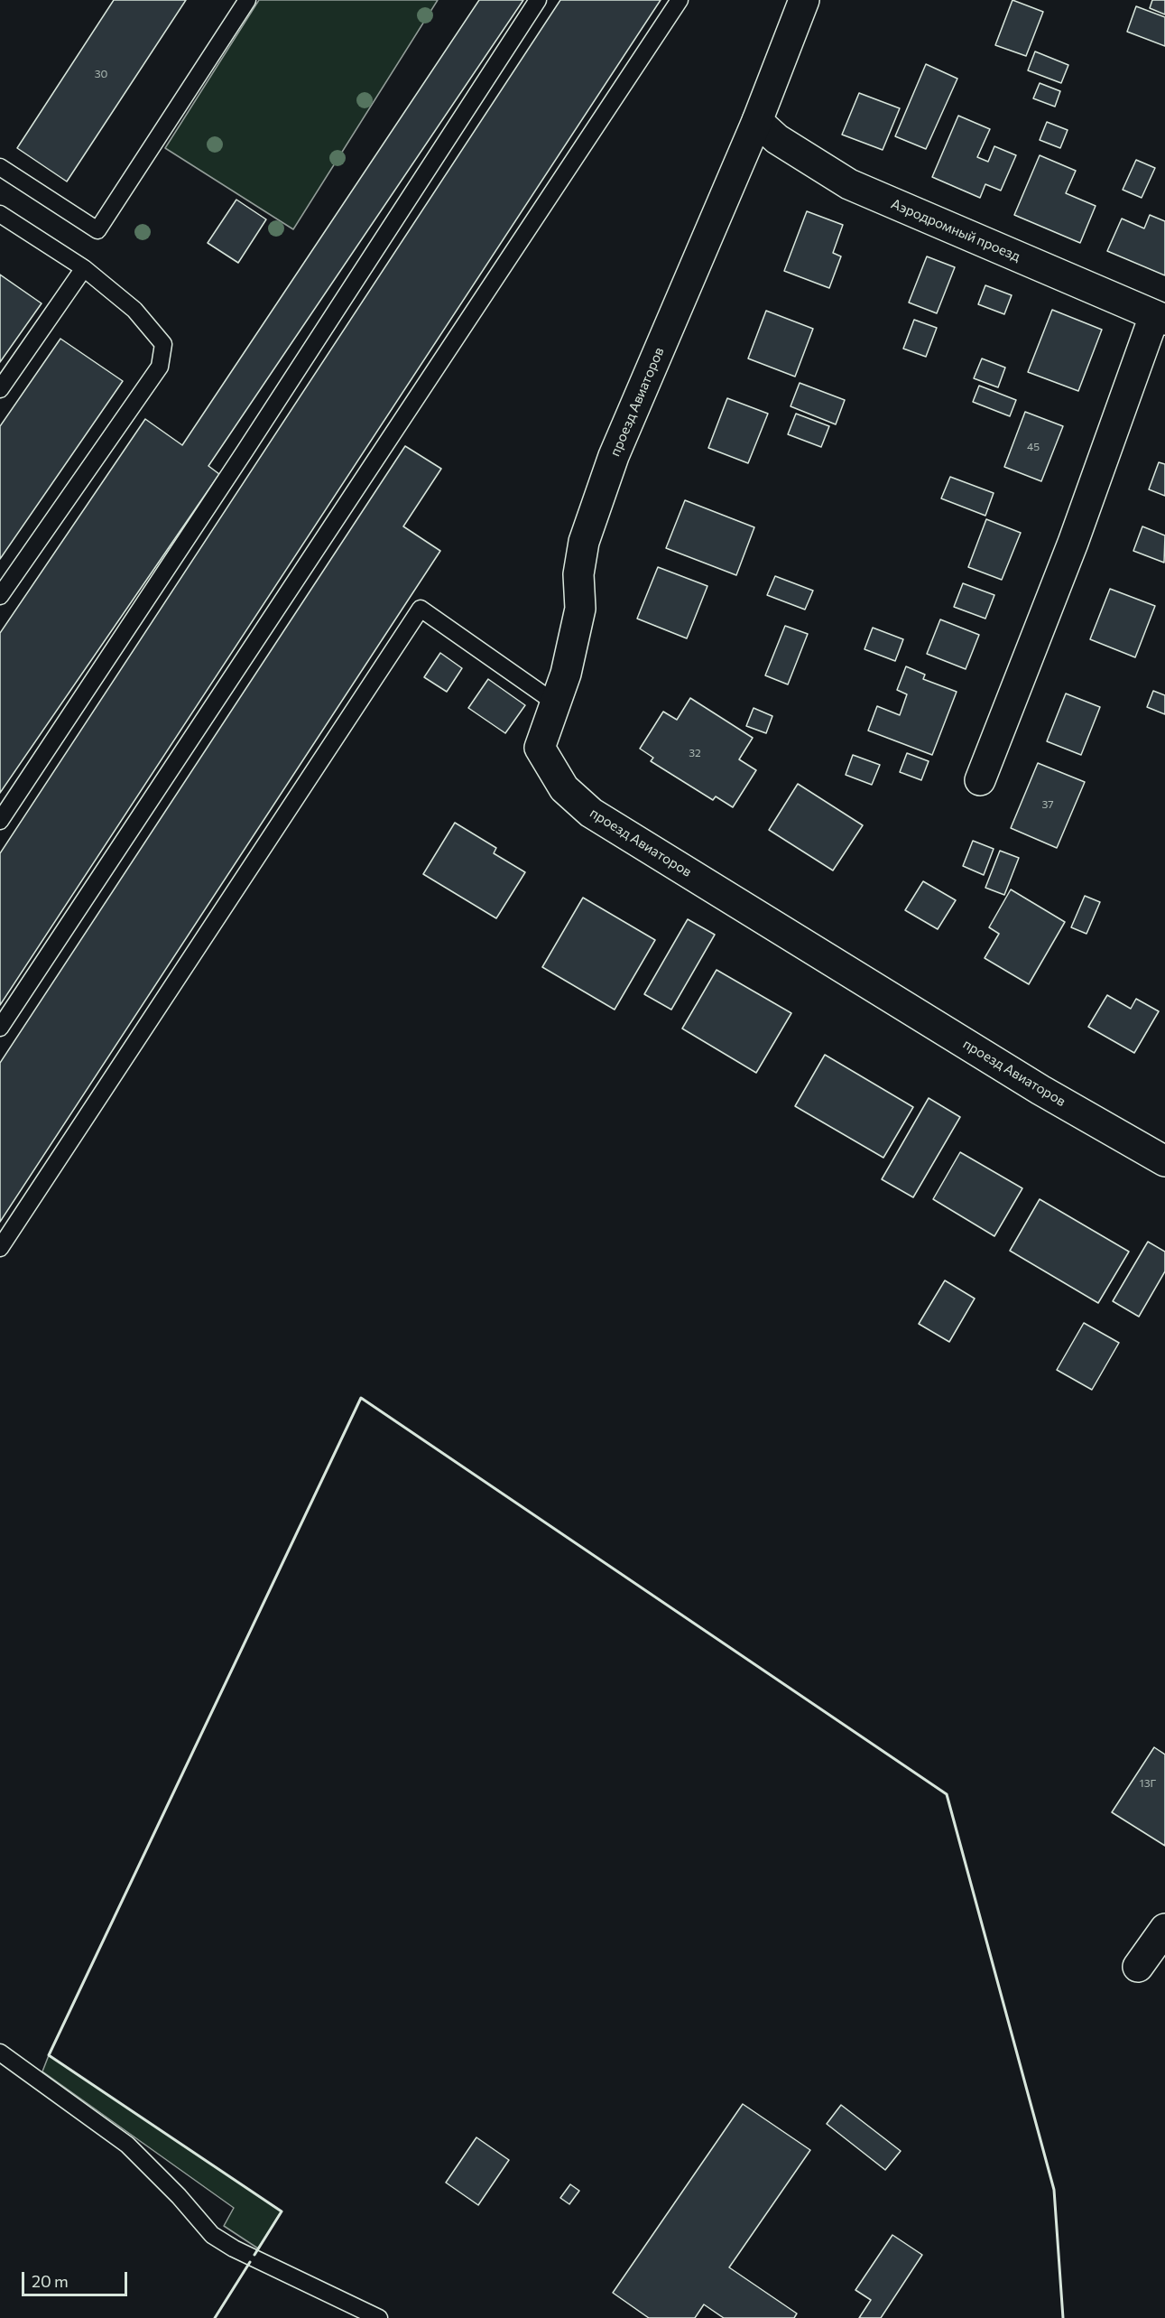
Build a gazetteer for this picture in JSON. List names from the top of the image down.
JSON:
{
  "streets": {
    "street": ["Аэродромный проезд", "проезд Авиаторов"]
  },
  "crossings": [
    ["Аэродромный проезд", "проезд Авиаторов"]
  ],
  "house_numbers": [
    "30",
    "45",
    "32",
    "37",
    "13Г"
  ],
  "scale_bar": "20 m"
}
